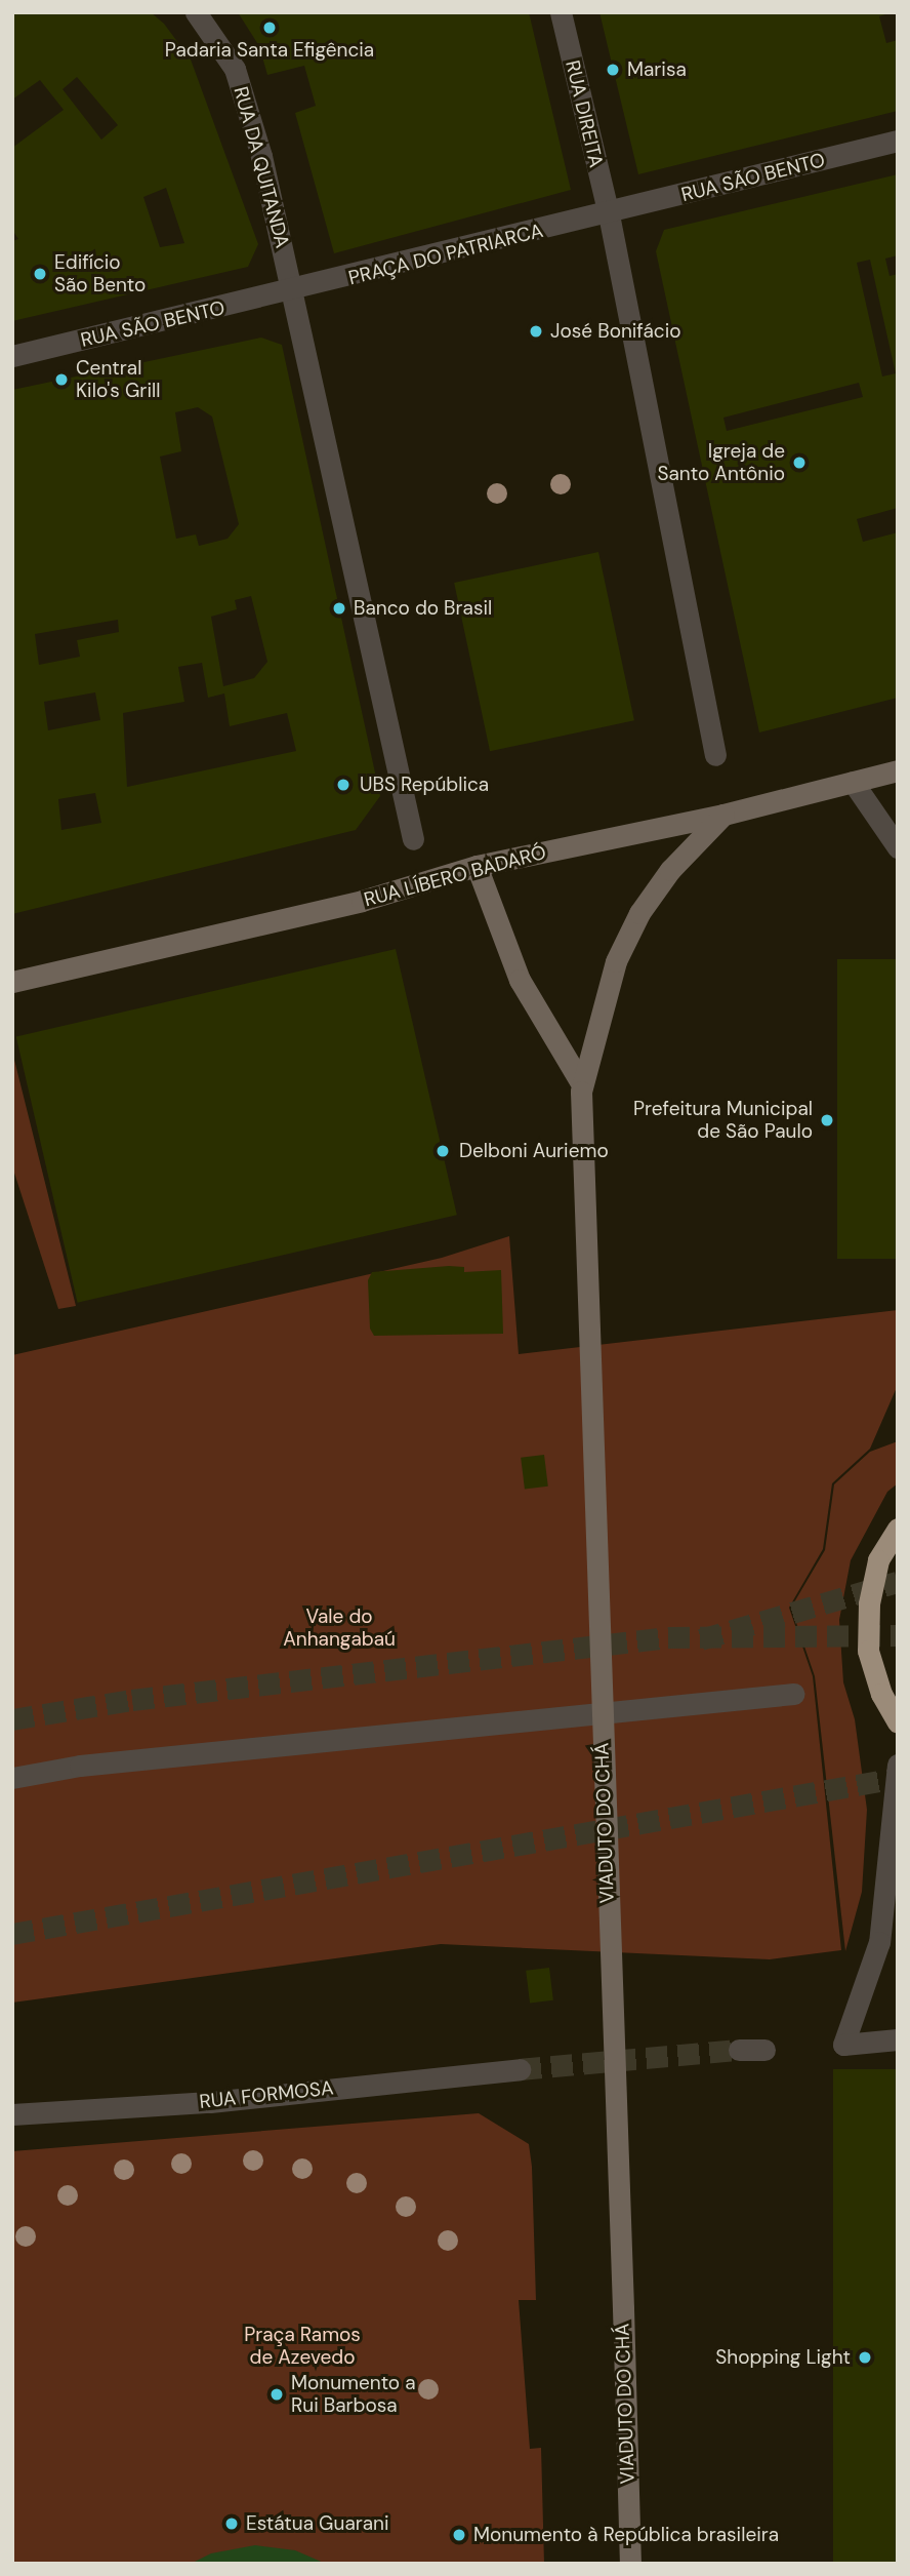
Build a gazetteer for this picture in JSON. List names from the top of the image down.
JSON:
{
  "streets": {
    "main road": ["RUA LÍBERO BADARÓ", "VIADUTO DO CHÁ"],
    "street": [
      "RUA DIREITA",
      "RUA DA QUITANDA",
      "RUA SÃO BENTO",
      "PRAÇA DO PATRIARCA",
      "RUA FORMOSA"
    ]
  },
  "crossings": [
    ["RUA DIREITA", "RUA SÃO BENTO"],
    ["RUA DIREITA", "PRAÇA DO PATRIARCA"],
    ["RUA DA QUITANDA", "RUA SÃO BENTO"],
    ["RUA DA QUITANDA", "PRAÇA DO PATRIARCA"],
    ["RUA SÃO BENTO", "PRAÇA DO PATRIARCA"],
    ["RUA LÍBERO BADARÓ", "VIADUTO DO CHÁ"]
  ],
  "parks": ["Vale do Anhangabaú", "Praça Ramos de Azevedo"],
  "places": [
    "Padaria Santa Efigência",
    "Marisa",
    "Edifício São Bento",
    "José Bonifácio",
    "Central Kilo's Grill",
    "Igreja de Santo Antônio",
    "Banco do Brasil",
    "UBS República",
    "Prefeitura Municipal de São Paulo",
    "Delboni Auriemo",
    "Shopping Light",
    "Monumento a Rui Barbosa",
    "Estátua Guarani",
    "Monumento à República brasileira"
  ]
}
